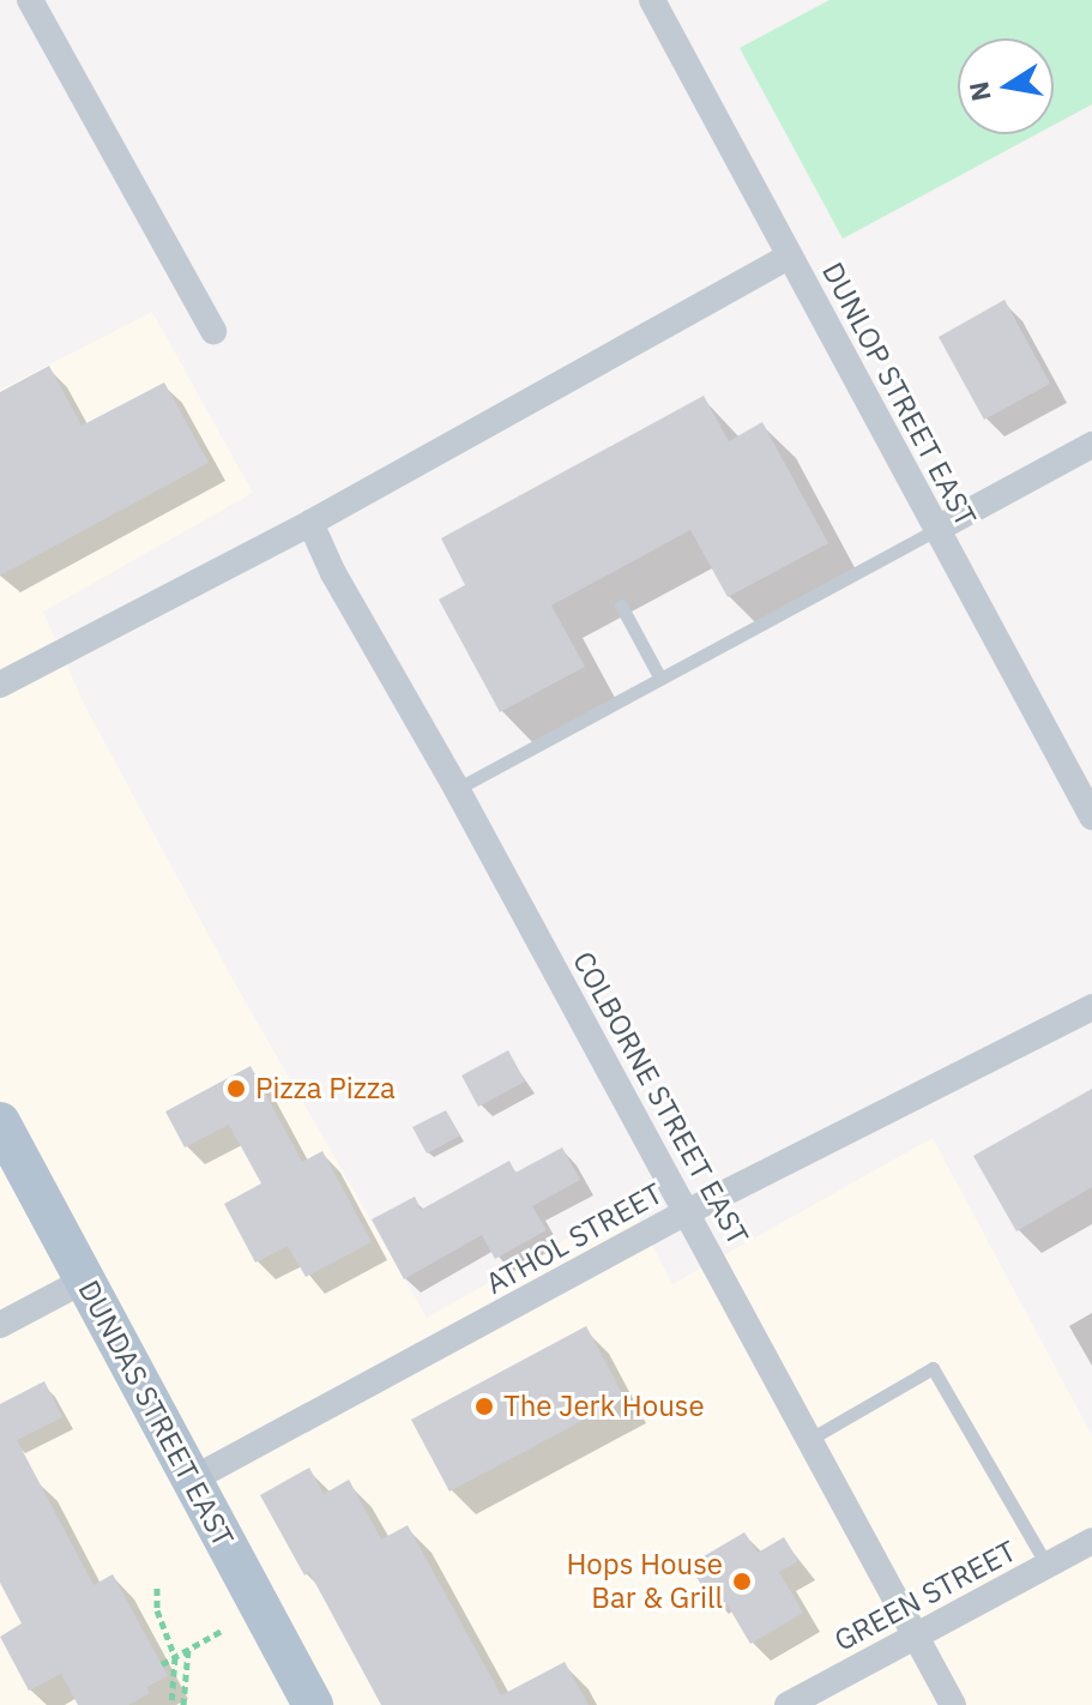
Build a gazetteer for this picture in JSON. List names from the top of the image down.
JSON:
{
  "streets": {
    "main road": ["DUNDAS STREET EAST"],
    "street": [
      "DUNLOP STREET EAST",
      "COLBORNE STREET EAST",
      "ATHOL STREET",
      "GREEN STREET"
    ]
  },
  "crossings": [
    ["COLBORNE STREET EAST", "ATHOL STREET"],
    ["COLBORNE STREET EAST", "GREEN STREET"],
    ["ATHOL STREET", "DUNDAS STREET EAST"]
  ],
  "places": ["Pizza Pizza", "The Jerk House", "Hops House Bar & Grill"],
  "north": "left"
}
